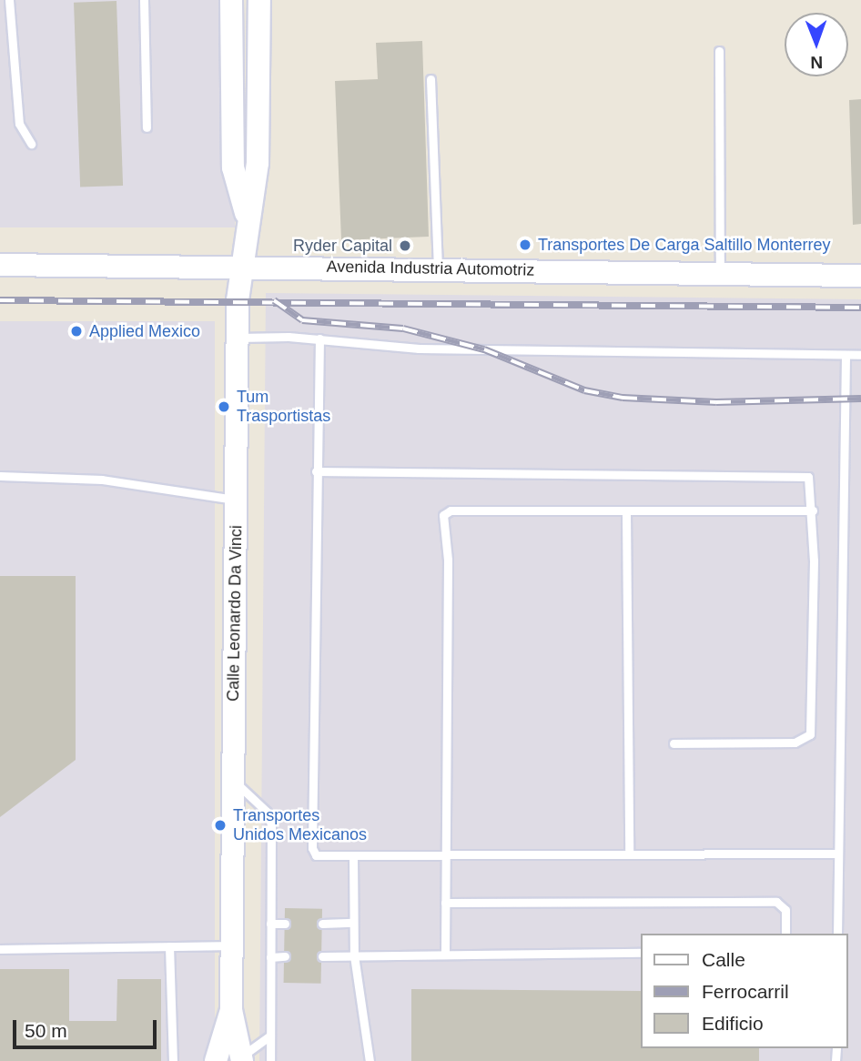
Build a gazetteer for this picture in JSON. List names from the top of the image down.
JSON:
{
  "streets": {
    "main road": ["Avenida Industria Automotriz", "Calle Leonardo Da Vinci"]
  },
  "crossings": [
    ["Avenida Industria Automotriz", "Calle Leonardo Da Vinci"]
  ],
  "places": [
    "Transportes De Carga Saltillo Monterrey",
    "Ryder Capital",
    "Applied Mexico",
    "Tum Trasportistas",
    "Transportes Unidos Mexicanos"
  ],
  "legend": ["Calle", "Ferrocarril", "Edificio"],
  "scale_bar": "50 m",
  "north": "bottom"
}
